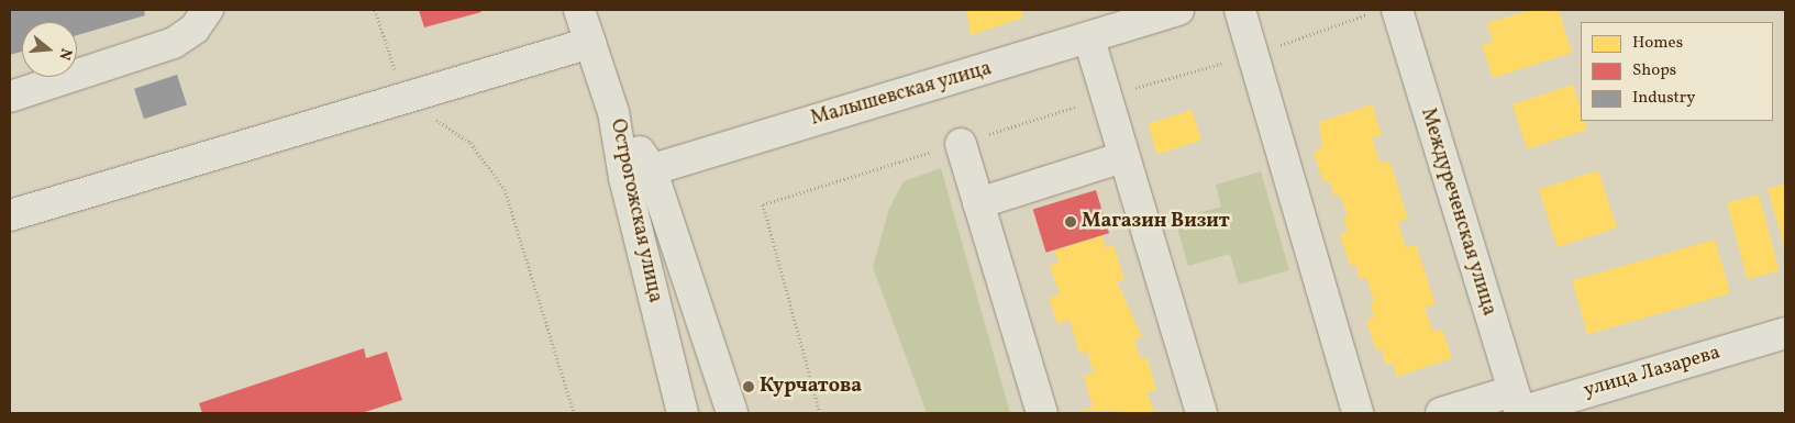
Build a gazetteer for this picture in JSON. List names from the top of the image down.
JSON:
{
  "streets": {
    "street": [
      "Малышевская улица",
      "Острогожская улица",
      "Междуреченская улица",
      "улица Лазарева"
    ]
  },
  "crossings": [
    ["Малышевская улица", "Острогожская улица"],
    ["Междуреченская улица", "улица Лазарева"]
  ],
  "places": ["Магазин Визит", "Курчатова"],
  "legend": ["Homes", "Shops", "Industry"],
  "north": "right"
}
